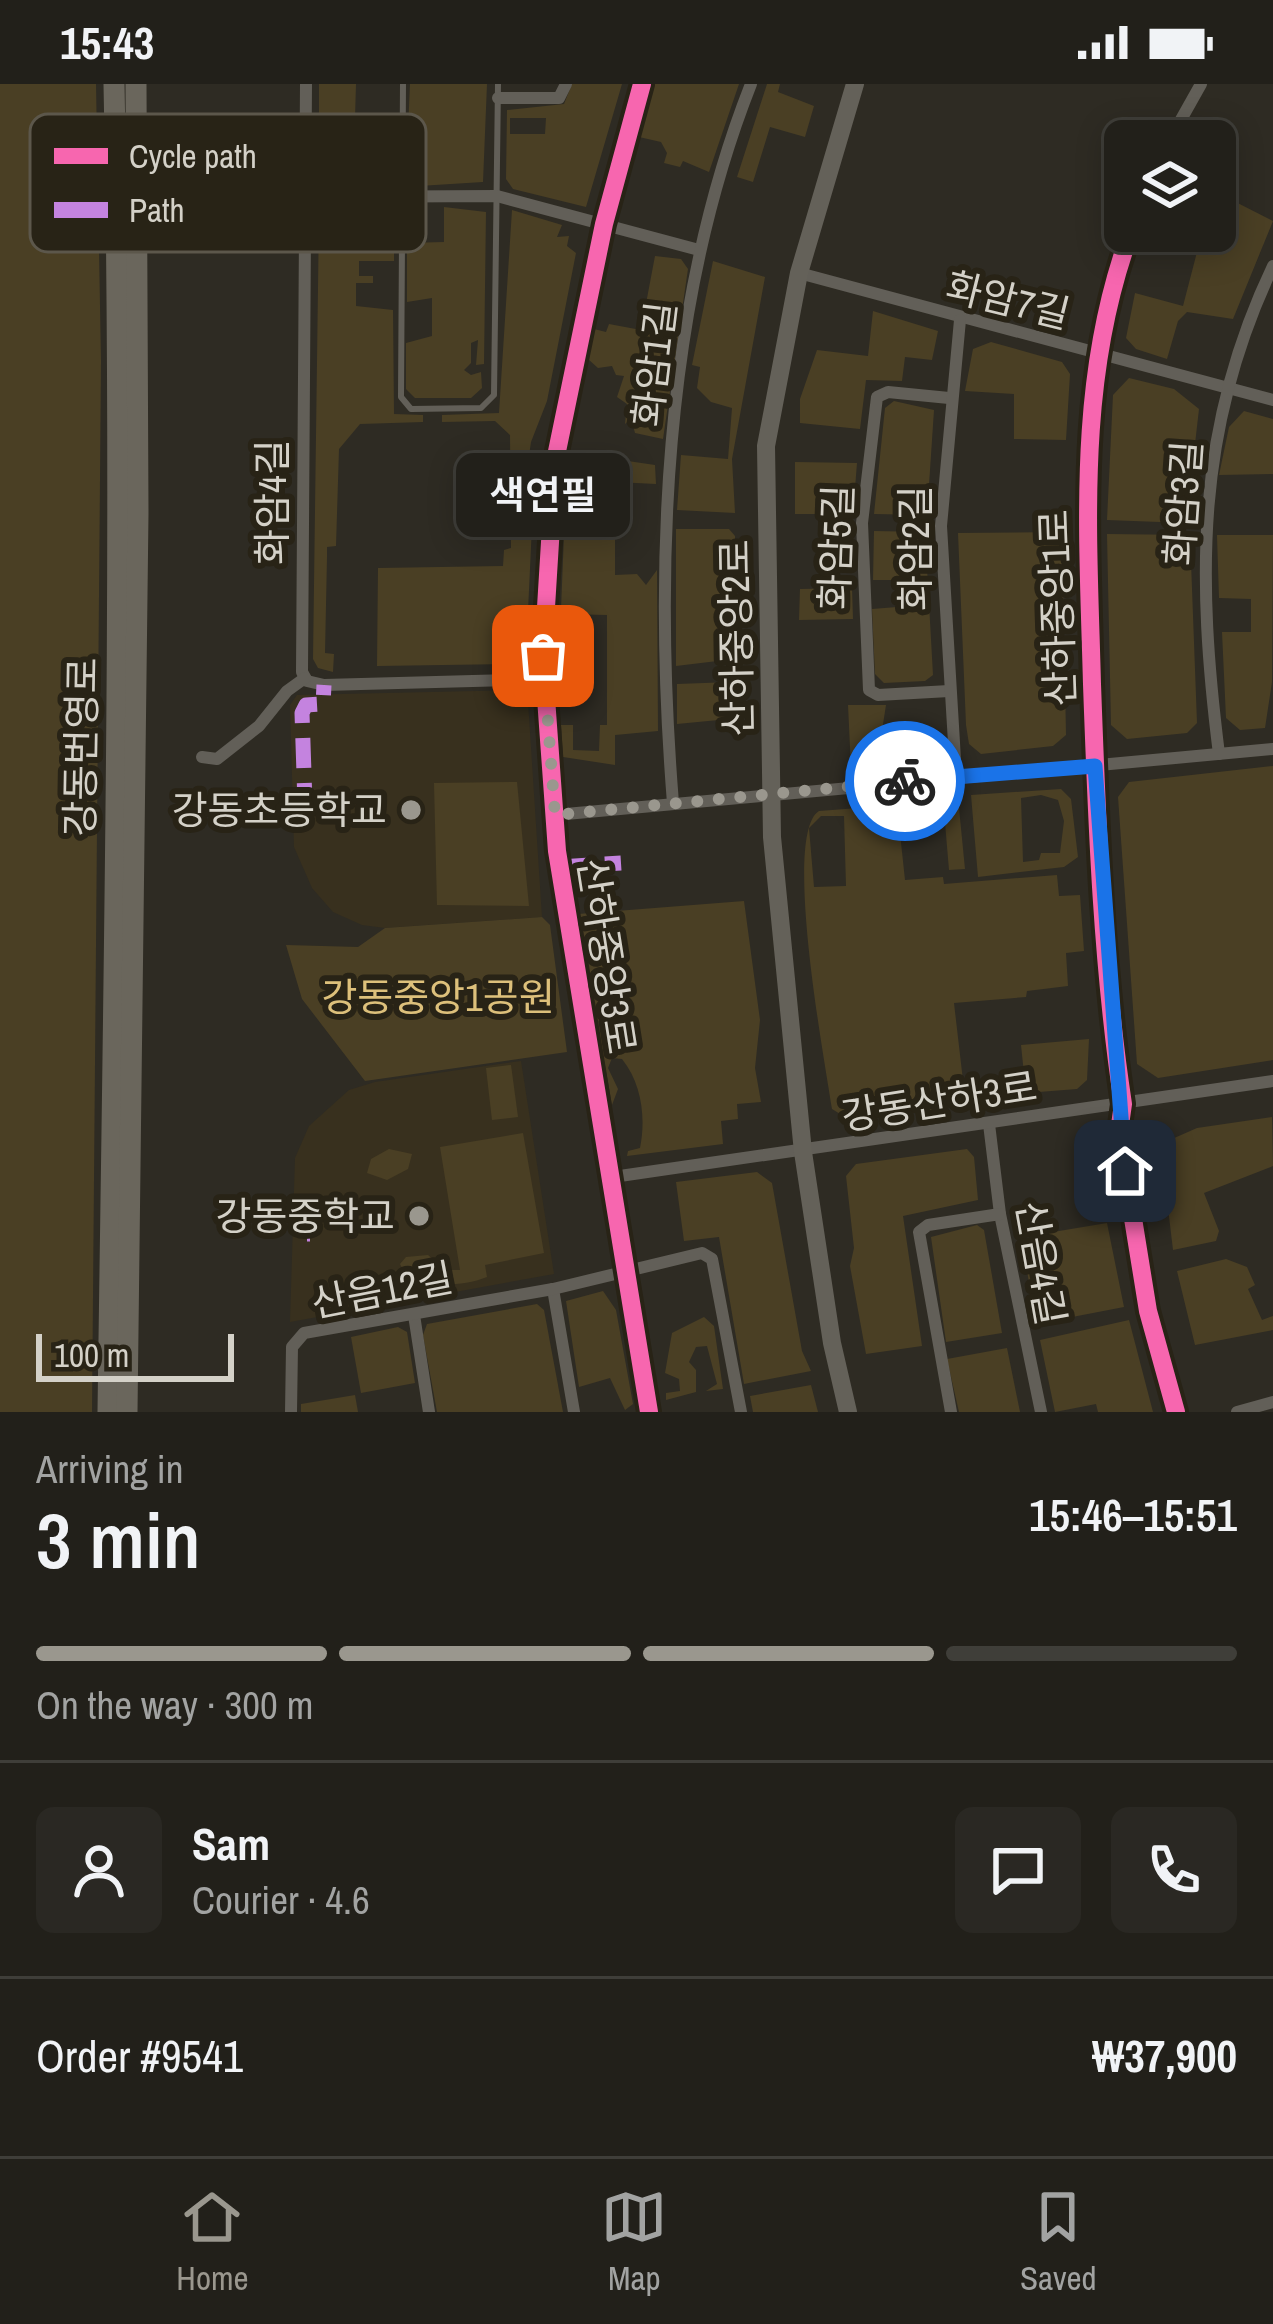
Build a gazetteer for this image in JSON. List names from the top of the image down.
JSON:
{
  "streets": {
    "highway": ["강동번영로"],
    "main road": ["산하중앙2로"],
    "street": [
      "화암7길",
      "화암1길",
      "화암4길",
      "화암3길",
      "화암5길",
      "화암2길",
      "산하중앙1로",
      "산하중앙3로",
      "강동산하3로",
      "산음4길",
      "산음12길"
    ]
  },
  "crossings": [
    ["화암7길", "화암3길"],
    ["화암7길", "화암2길"],
    ["화암7길", "산하중앙1로"],
    ["화암7길", "산하중앙2로"],
    ["화암5길", "화암2길"],
    ["산하중앙1로", "강동산하3로"],
    ["산하중앙2로", "강동산하3로"],
    ["산하중앙3로", "강동산하3로"],
    ["산하중앙3로", "산음12길"],
    ["강동산하3로", "산음4길"]
  ],
  "parks": ["강동중앙1공원"],
  "places": ["색연필", "강동초등학교", "강동중학교"],
  "legend": ["Cycle path", "Path"],
  "scale_bar": "100 m",
  "page": {
    "status": "15:43",
    "bubble": "색연필",
    "scale": "100 m",
    "heading": ["3 min", "Arriving in", "15:46–15:51"],
    "panel": [
      "Sam",
      "Courier · 4.6",
      "Order #9541",
      "₩37,900"
    ],
    "bar": "On the way · 300 m",
    "tabs": ["Home", "Map", "Saved"]
  }
}
